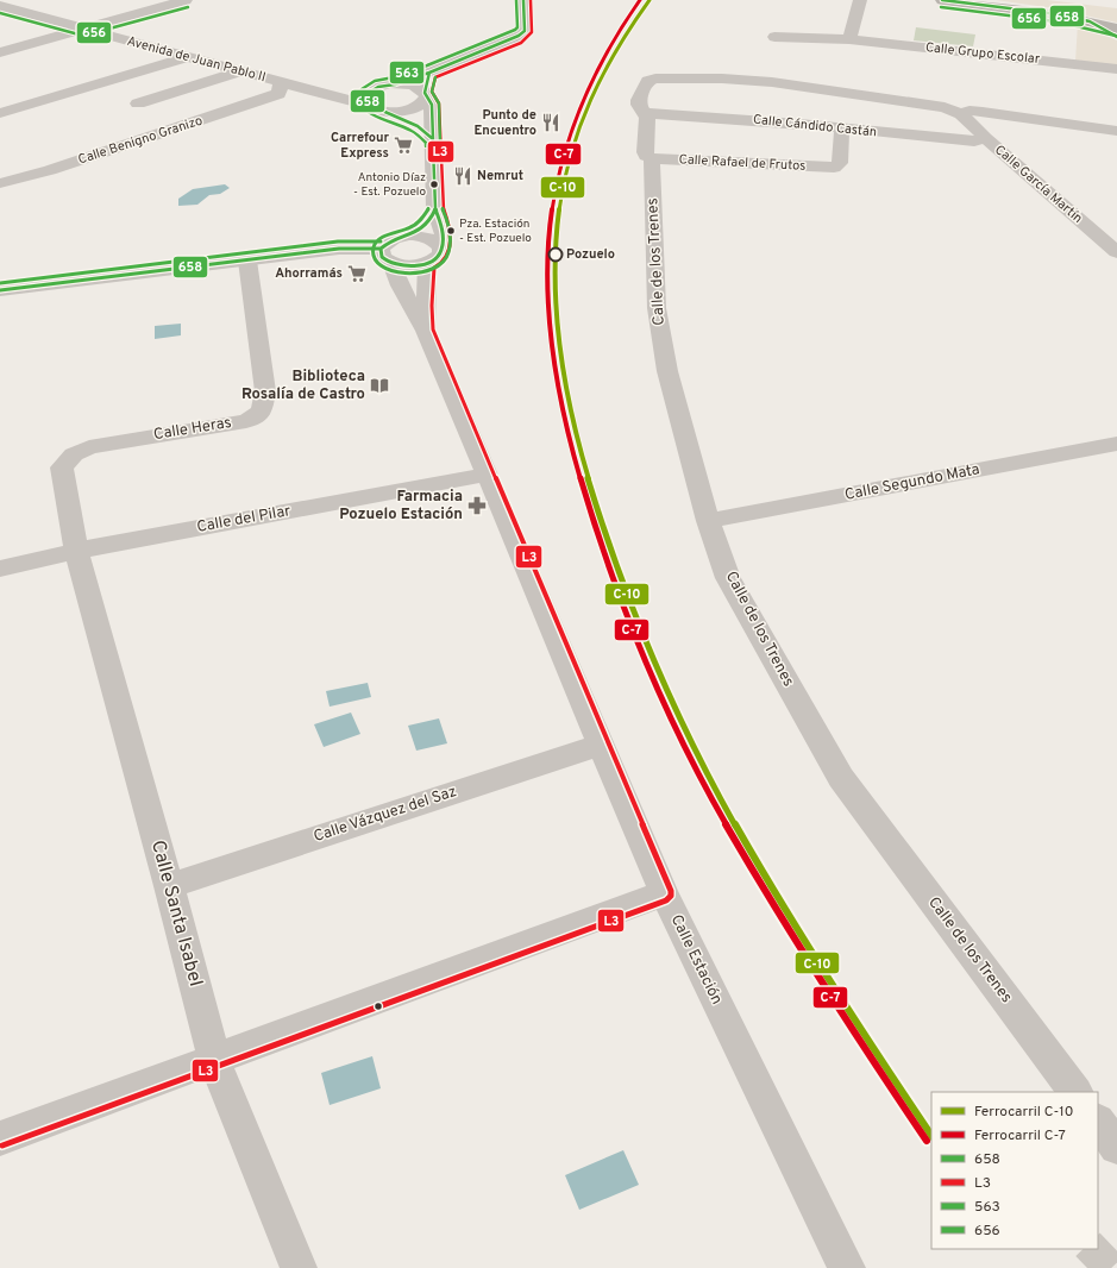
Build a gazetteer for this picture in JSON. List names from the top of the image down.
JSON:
{
  "streets": {
    "street": [
      "Calle Grupo Escolar",
      "Avenida de Juan Pablo II",
      "Calle Cándido Castán",
      "Calle Benigno Granizo",
      "Calle Rafael de Frutos",
      "Calle García Martín",
      "Calle de los Trenes",
      "Calle Heras",
      "Calle Segundo Mata",
      "Calle del Pilar",
      "Calle Vázquez del Saz",
      "Calle Santa Isabel",
      "Calle Estación"
    ]
  },
  "crossings": [
    ["Avenida de Juan Pablo II", "Calle Benigno Granizo"],
    ["Calle Cándido Castán", "Calle Rafael de Frutos"],
    ["Calle Cándido Castán", "Calle García Martín"],
    ["Calle Cándido Castán", "Calle de los Trenes"],
    ["Calle Rafael de Frutos", "Calle de los Trenes"],
    ["Calle García Martín", "Calle de los Trenes"],
    ["Calle de los Trenes", "Calle Segundo Mata"],
    ["Calle Heras", "Calle del Pilar"],
    ["Calle Heras", "Calle Santa Isabel"],
    ["Calle del Pilar", "Calle Santa Isabel"],
    ["Calle del Pilar", "Calle Estación"],
    ["Calle Vázquez del Saz", "Calle Santa Isabel"],
    ["Calle Vázquez del Saz", "Calle Estación"]
  ],
  "places": {
    "restaurant": ["Punto de Encuentro", "Nemrut"],
    "supermarket": ["Carrefour Express", "Ahorramás"],
    "other": ["Antonio Díaz - Est. Pozuelo", "Pza. Estación - Est. Pozuelo", "Pozuelo"],
    "library": ["Biblioteca Rosalía de Castro"],
    "pharmacy": ["Farmacia Pozuelo Estación"]
  },
  "lines": [
    "rail line C-10",
    "rail line C-7",
    "transit line 658",
    "transit line L3",
    "transit line 563",
    "transit line 656"
  ],
  "legend": [
    "Ferrocarril C-10",
    "Ferrocarril C-7",
    "658",
    "L3",
    "563",
    "656"
  ]
}
